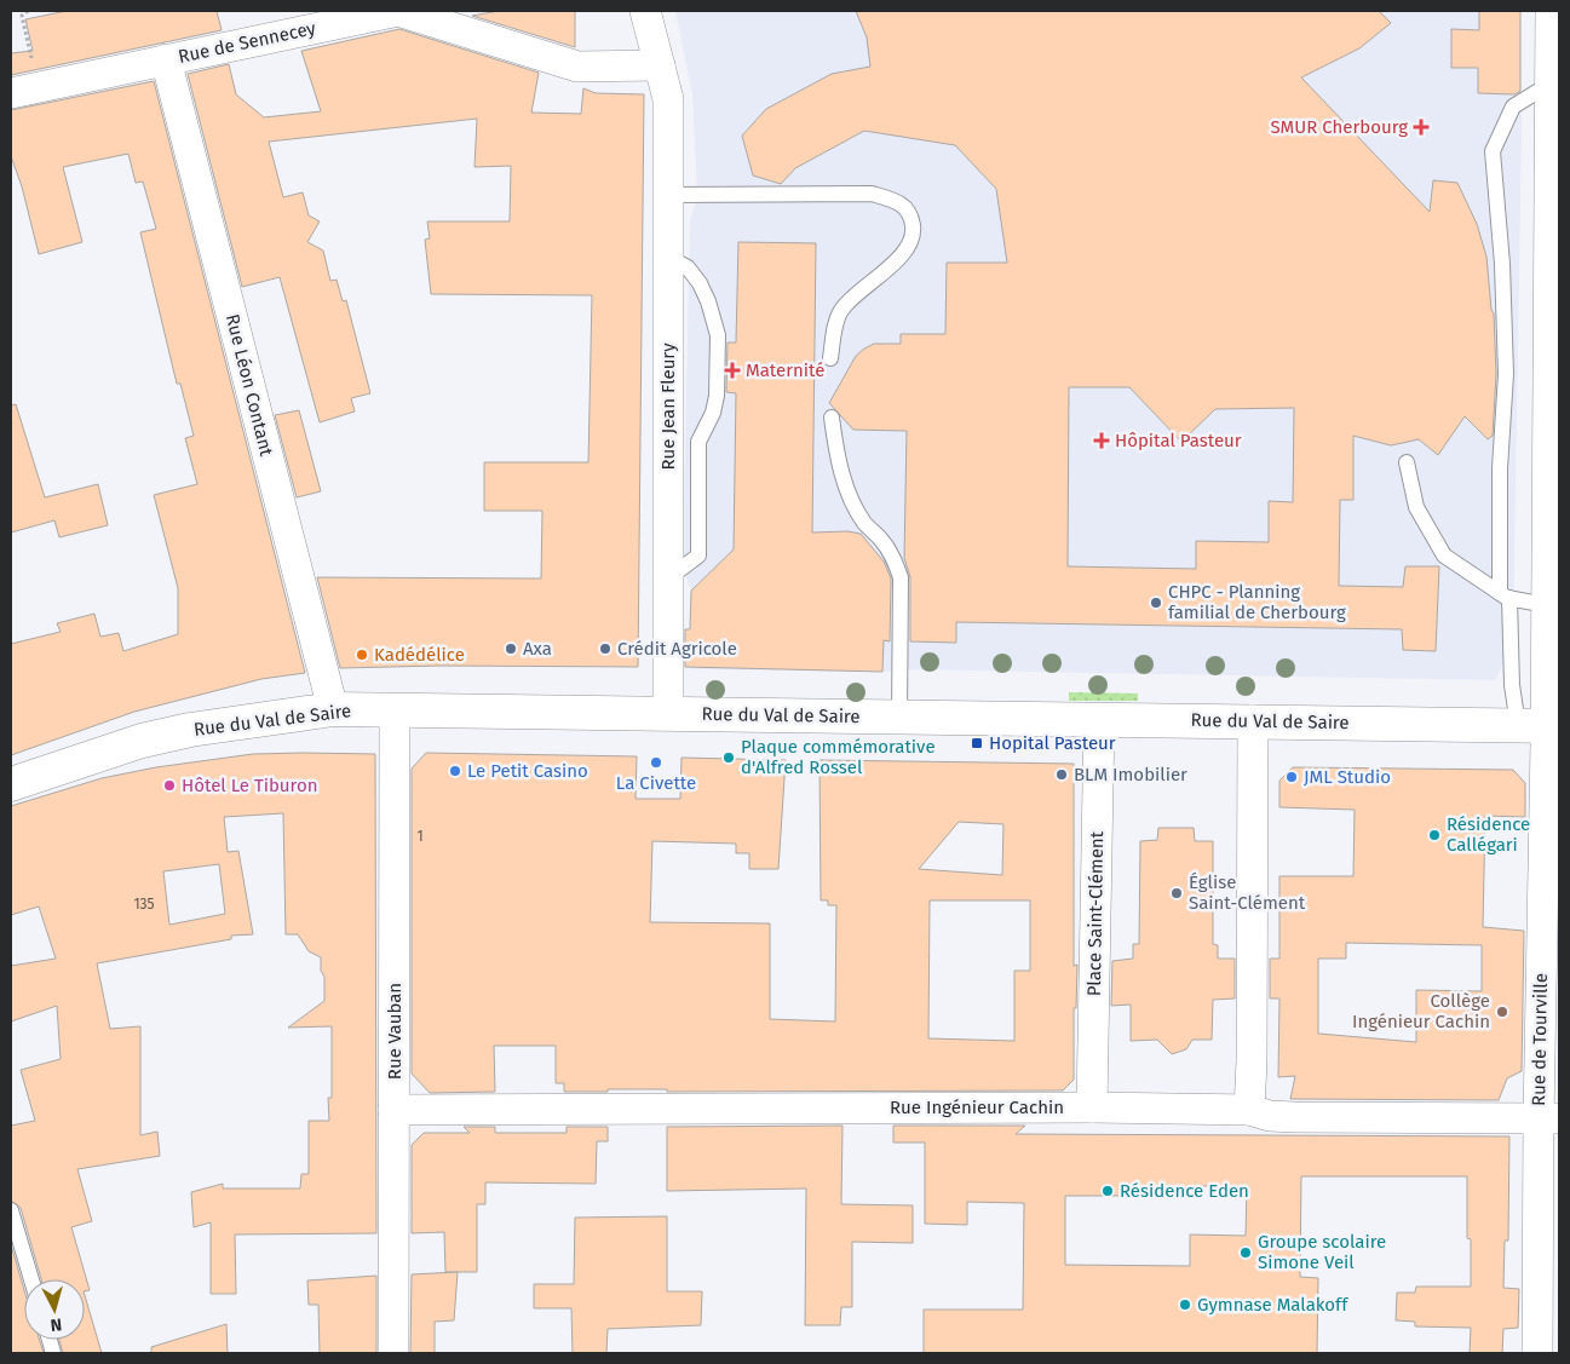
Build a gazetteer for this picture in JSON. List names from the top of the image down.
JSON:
{
  "streets": {
    "main road": ["Rue du Val de Saire"],
    "street": [
      "Rue de Sennecey",
      "Rue Léon Contant",
      "Rue Jean Fleury",
      "Place Saint-Clément",
      "Rue Vauban",
      "Rue de Tourville",
      "Rue Ingénieur Cachin"
    ]
  },
  "crossings": [
    ["Rue de Sennecey", "Rue Léon Contant"],
    ["Rue de Sennecey", "Rue Jean Fleury"],
    ["Rue Léon Contant", "Rue du Val de Saire"],
    ["Rue Jean Fleury", "Rue du Val de Saire"],
    ["Rue du Val de Saire", "Place Saint-Clément"],
    ["Rue du Val de Saire", "Rue Vauban"],
    ["Rue du Val de Saire", "Rue de Tourville"],
    ["Place Saint-Clément", "Rue Ingénieur Cachin"],
    ["Rue Vauban", "Rue Ingénieur Cachin"],
    ["Rue de Tourville", "Rue Ingénieur Cachin"]
  ],
  "places": {
    "health": ["SMUR Cherbourg", "Maternité", "Hôpital Pasteur"],
    "other": [
      "CHPC - Planning familial de Cherbourg",
      "Axa",
      "Crédit Agricole",
      "Kadédélice",
      "Plaque commémorative d'Alfred Rossel",
      "La Civette",
      "Le Petit Casino",
      "BLM Imobilier",
      "JML Studio",
      "Hôtel Le Tiburon",
      "Résidence Callégari",
      "Église Saint-Clément",
      "Collège Ingénieur Cachin",
      "Résidence Eden",
      "Groupe scolaire Simone Veil",
      "Gymnase Malakoff"
    ],
    "transit": ["Hopital Pasteur"]
  },
  "house_numbers": ["1", "135"],
  "north": "bottom"
}
